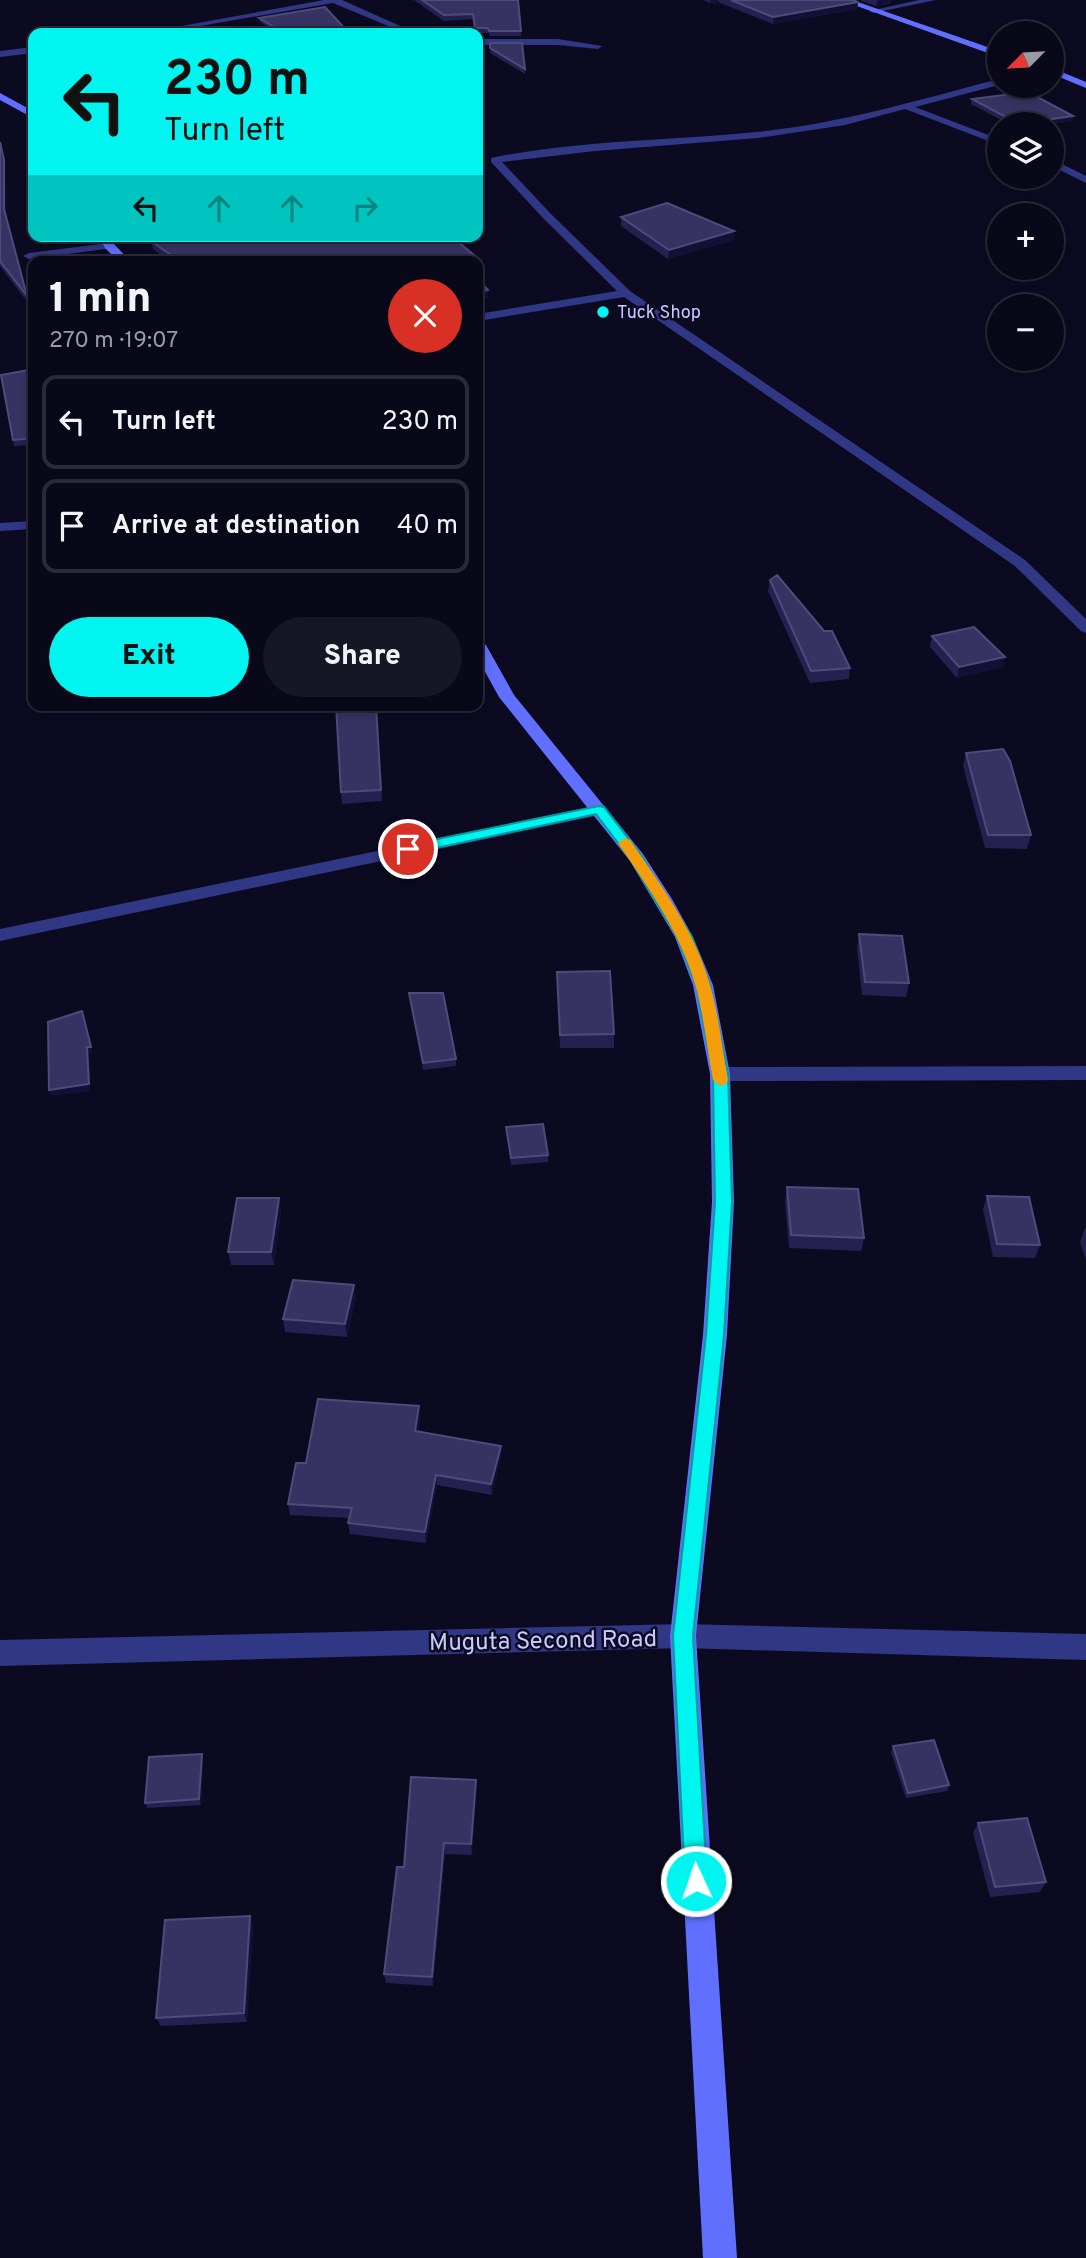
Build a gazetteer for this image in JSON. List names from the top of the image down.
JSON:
{
  "streets": {
    "street": ["Muguta Second Road"]
  },
  "places": ["Tuck Shop"],
  "north": "bottom left",
  "page": {
    "map_buttons": ["+", "−"],
    "turn": ["230 m", "Turn left"],
    "heading": ["1 min", "270 m · 19:07"],
    "list": [
      {
        "name": "Turn left",
        "value": "230 m"
      },
      {
        "name": "Arrive at destination",
        "value": "40 m"
      }
    ],
    "buttons": ["Exit", "Share"]
  }
}
